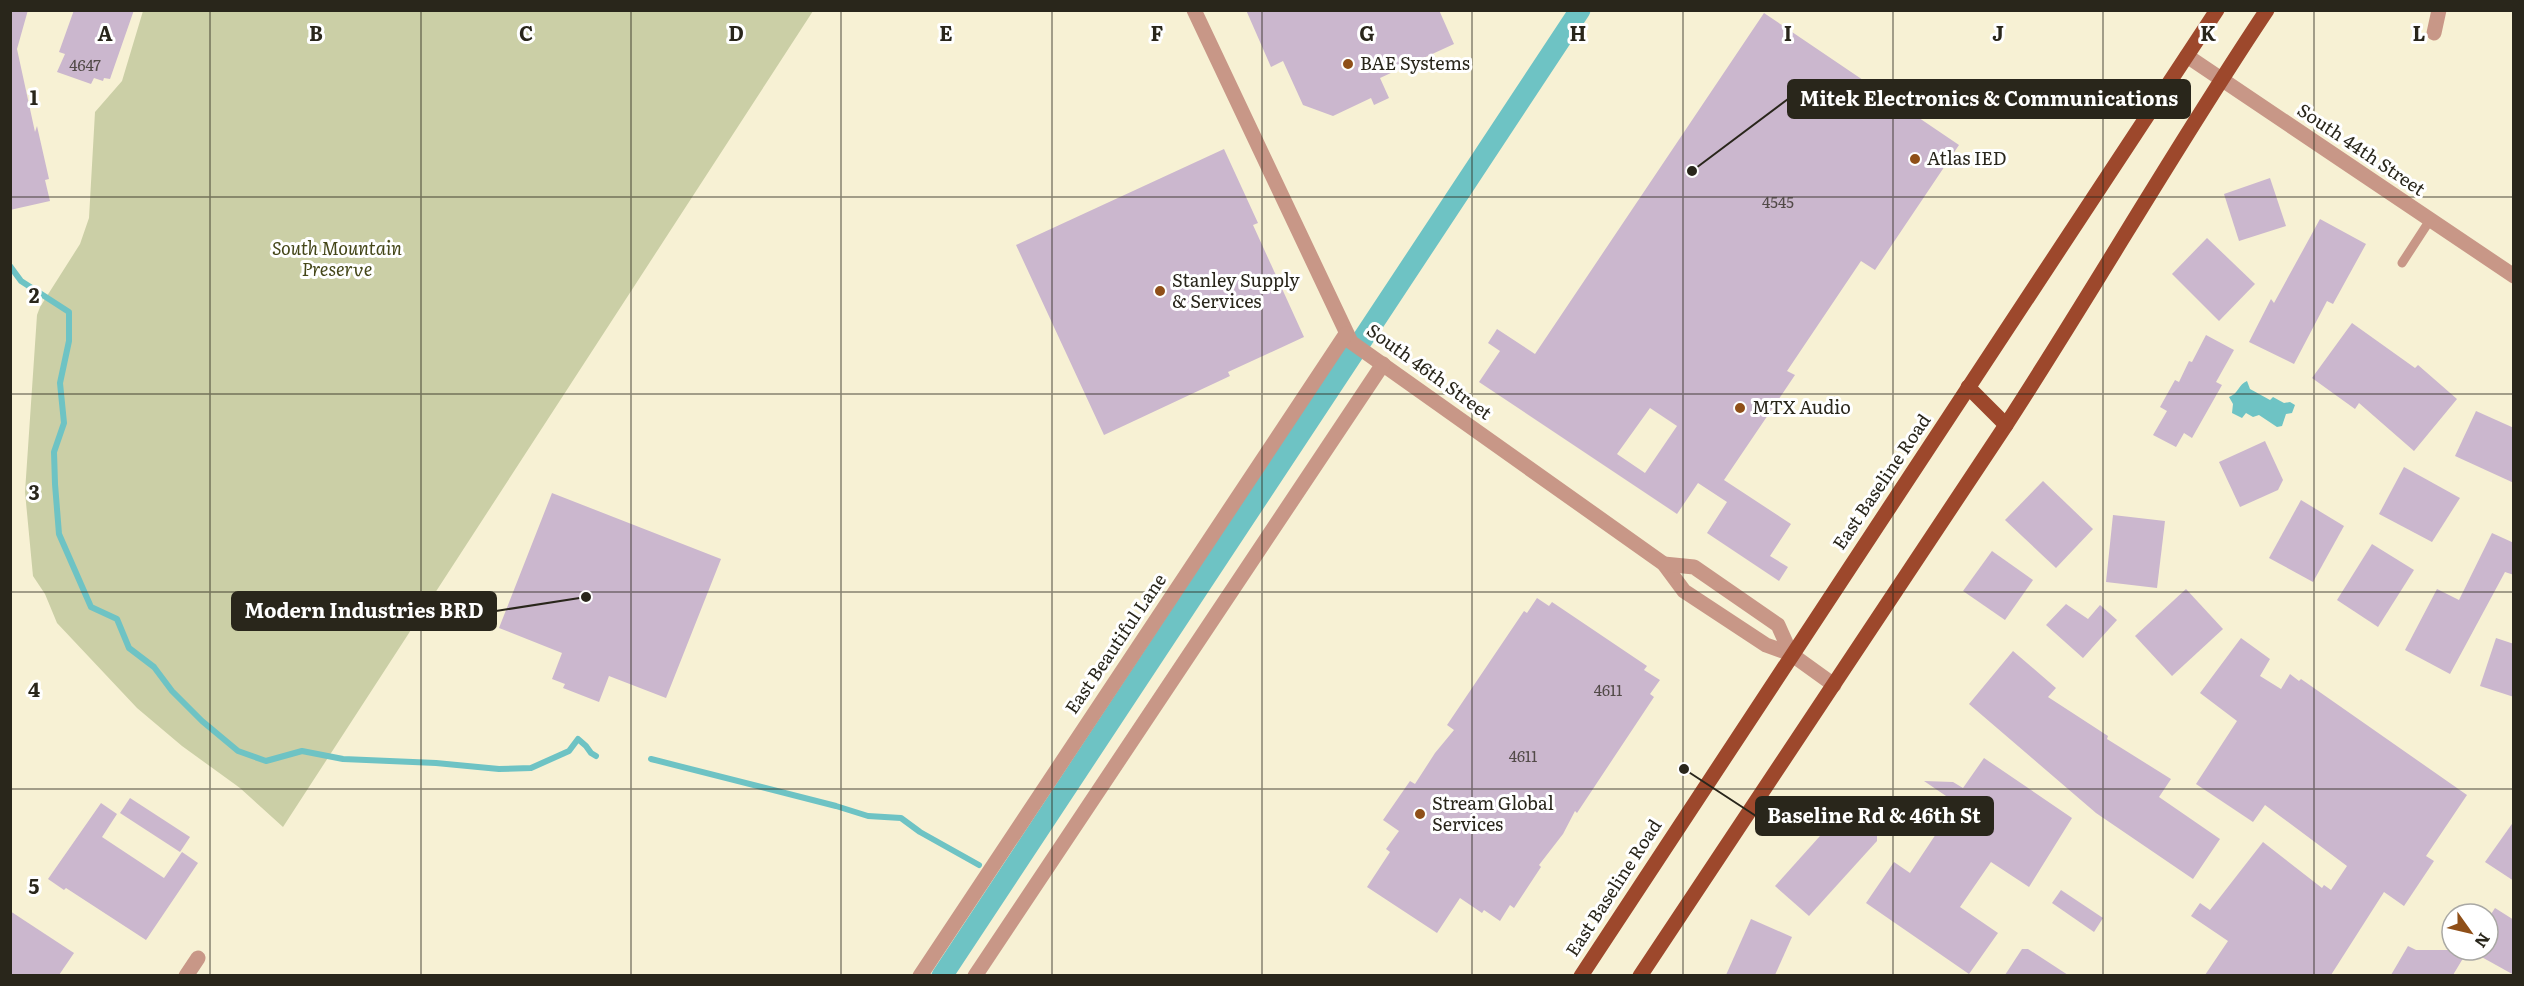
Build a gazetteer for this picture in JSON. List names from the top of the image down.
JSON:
{
  "streets": {
    "main road": ["East Baseline Road"],
    "street": ["South 44th Street", "South 46th Street", "East Beautiful Lane"]
  },
  "crossings": [
    ["South 44th Street", "East Baseline Road"],
    ["South 46th Street", "East Baseline Road"],
    ["South 46th Street", "East Beautiful Lane"]
  ],
  "parks": ["South Mountain Preserve"],
  "places": [
    "BAE Systems",
    "Atlas IED",
    "Mitek Electronics & Communications",
    "Stanley Supply & Services",
    "MTX Audio",
    "Modern Industries BRD",
    "Baseline Rd & 46th St",
    "Stream Global Services"
  ],
  "house_numbers": [
    "4647",
    "4545",
    "4611",
    "4611"
  ],
  "north": "bottom right",
  "grid": {
    "columns": [
      "A",
      "B",
      "C",
      "D",
      "E",
      "F",
      "G",
      "H",
      "I",
      "J",
      "K",
      "L"
    ],
    "rows": [
      "1",
      "2",
      "3",
      "4",
      "5"
    ]
  }
}
